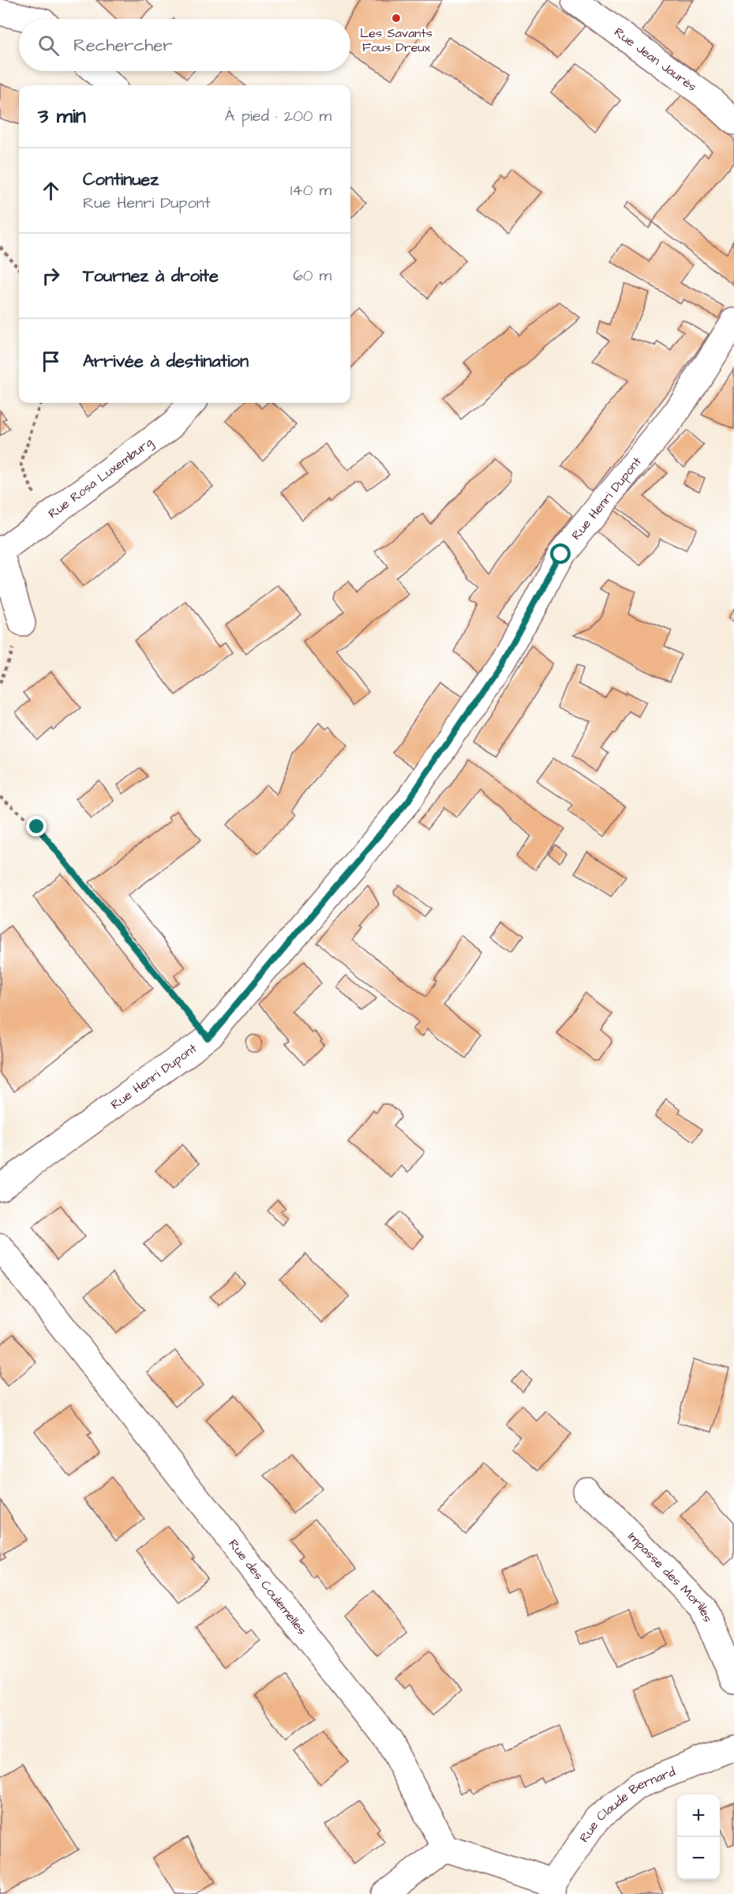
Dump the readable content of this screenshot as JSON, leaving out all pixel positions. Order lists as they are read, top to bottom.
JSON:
{
  "streets": {
    "street": [
      "Rue Jean Jaurès",
      "Rue Rosa Luxemburg",
      "Rue Henri Dupont",
      "Impasse des Morilles",
      "Rue des Coulemelles",
      "Rue Claude Bernard"
    ]
  },
  "places": ["Les Savants Fous Dreux"],
  "page": {
    "search": "Rechercher",
    "heading": ["3 min", "À pied · 200 m"],
    "list": [
      ["Continuez", "Rue Henri Dupont", "140 m"],
      ["Tournez à droite", "60 m"],
      "Arrivée à destination"
    ],
    "map_buttons": ["+", "−"]
  }
}
